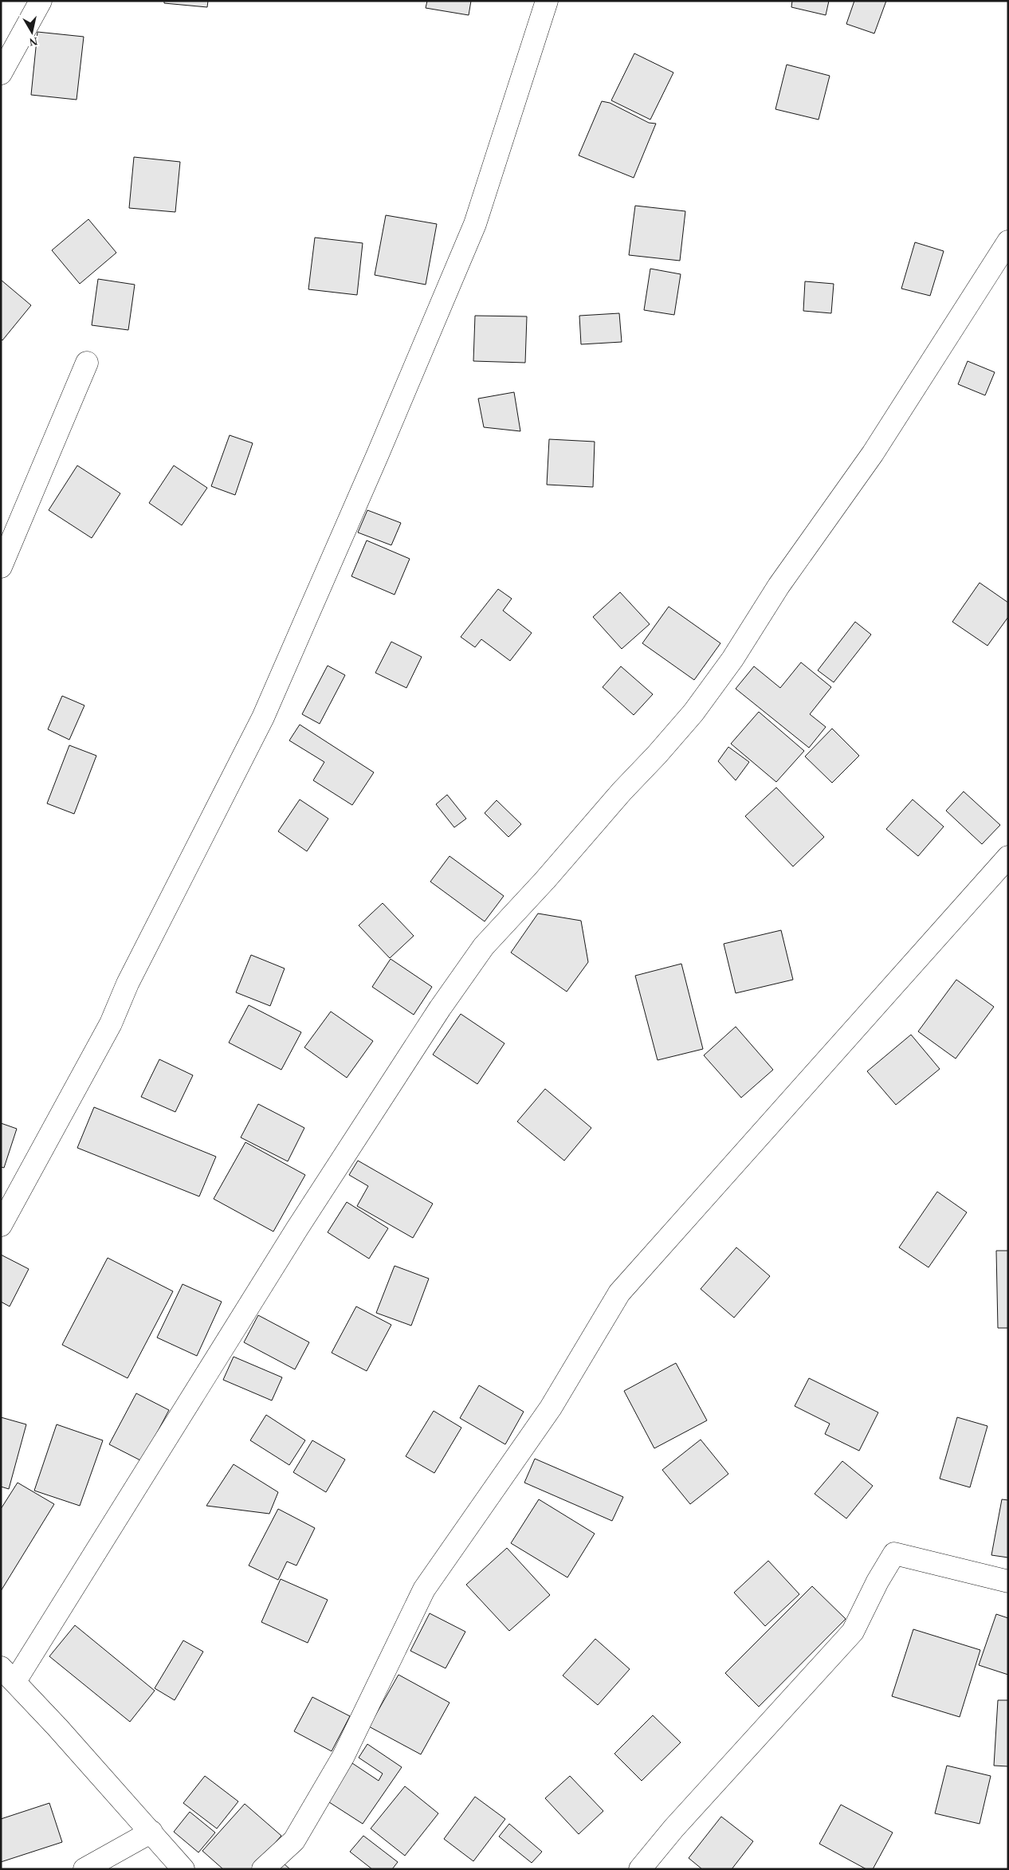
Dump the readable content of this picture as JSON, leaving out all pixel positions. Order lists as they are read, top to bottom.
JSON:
{
  "north": "bottom"
}
